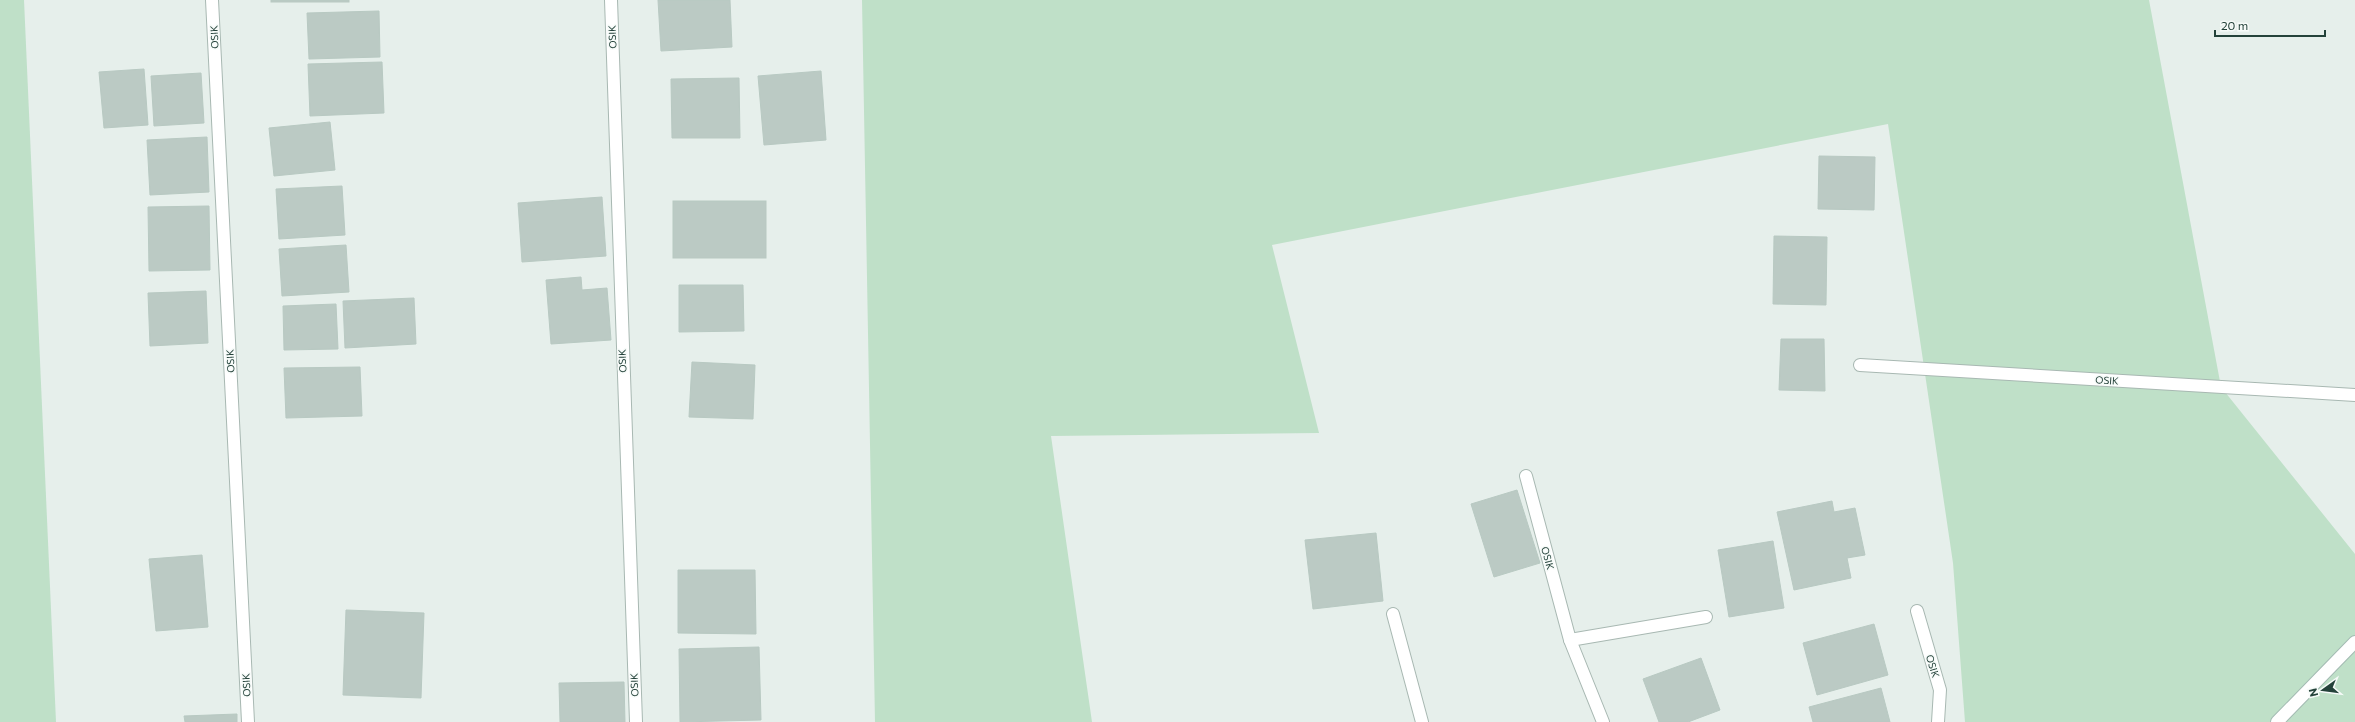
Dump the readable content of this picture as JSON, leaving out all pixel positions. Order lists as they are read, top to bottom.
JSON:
{
  "streets": {
    "street": ["OSIK"]
  },
  "scale_bar": "20 m",
  "north": "left"
}
